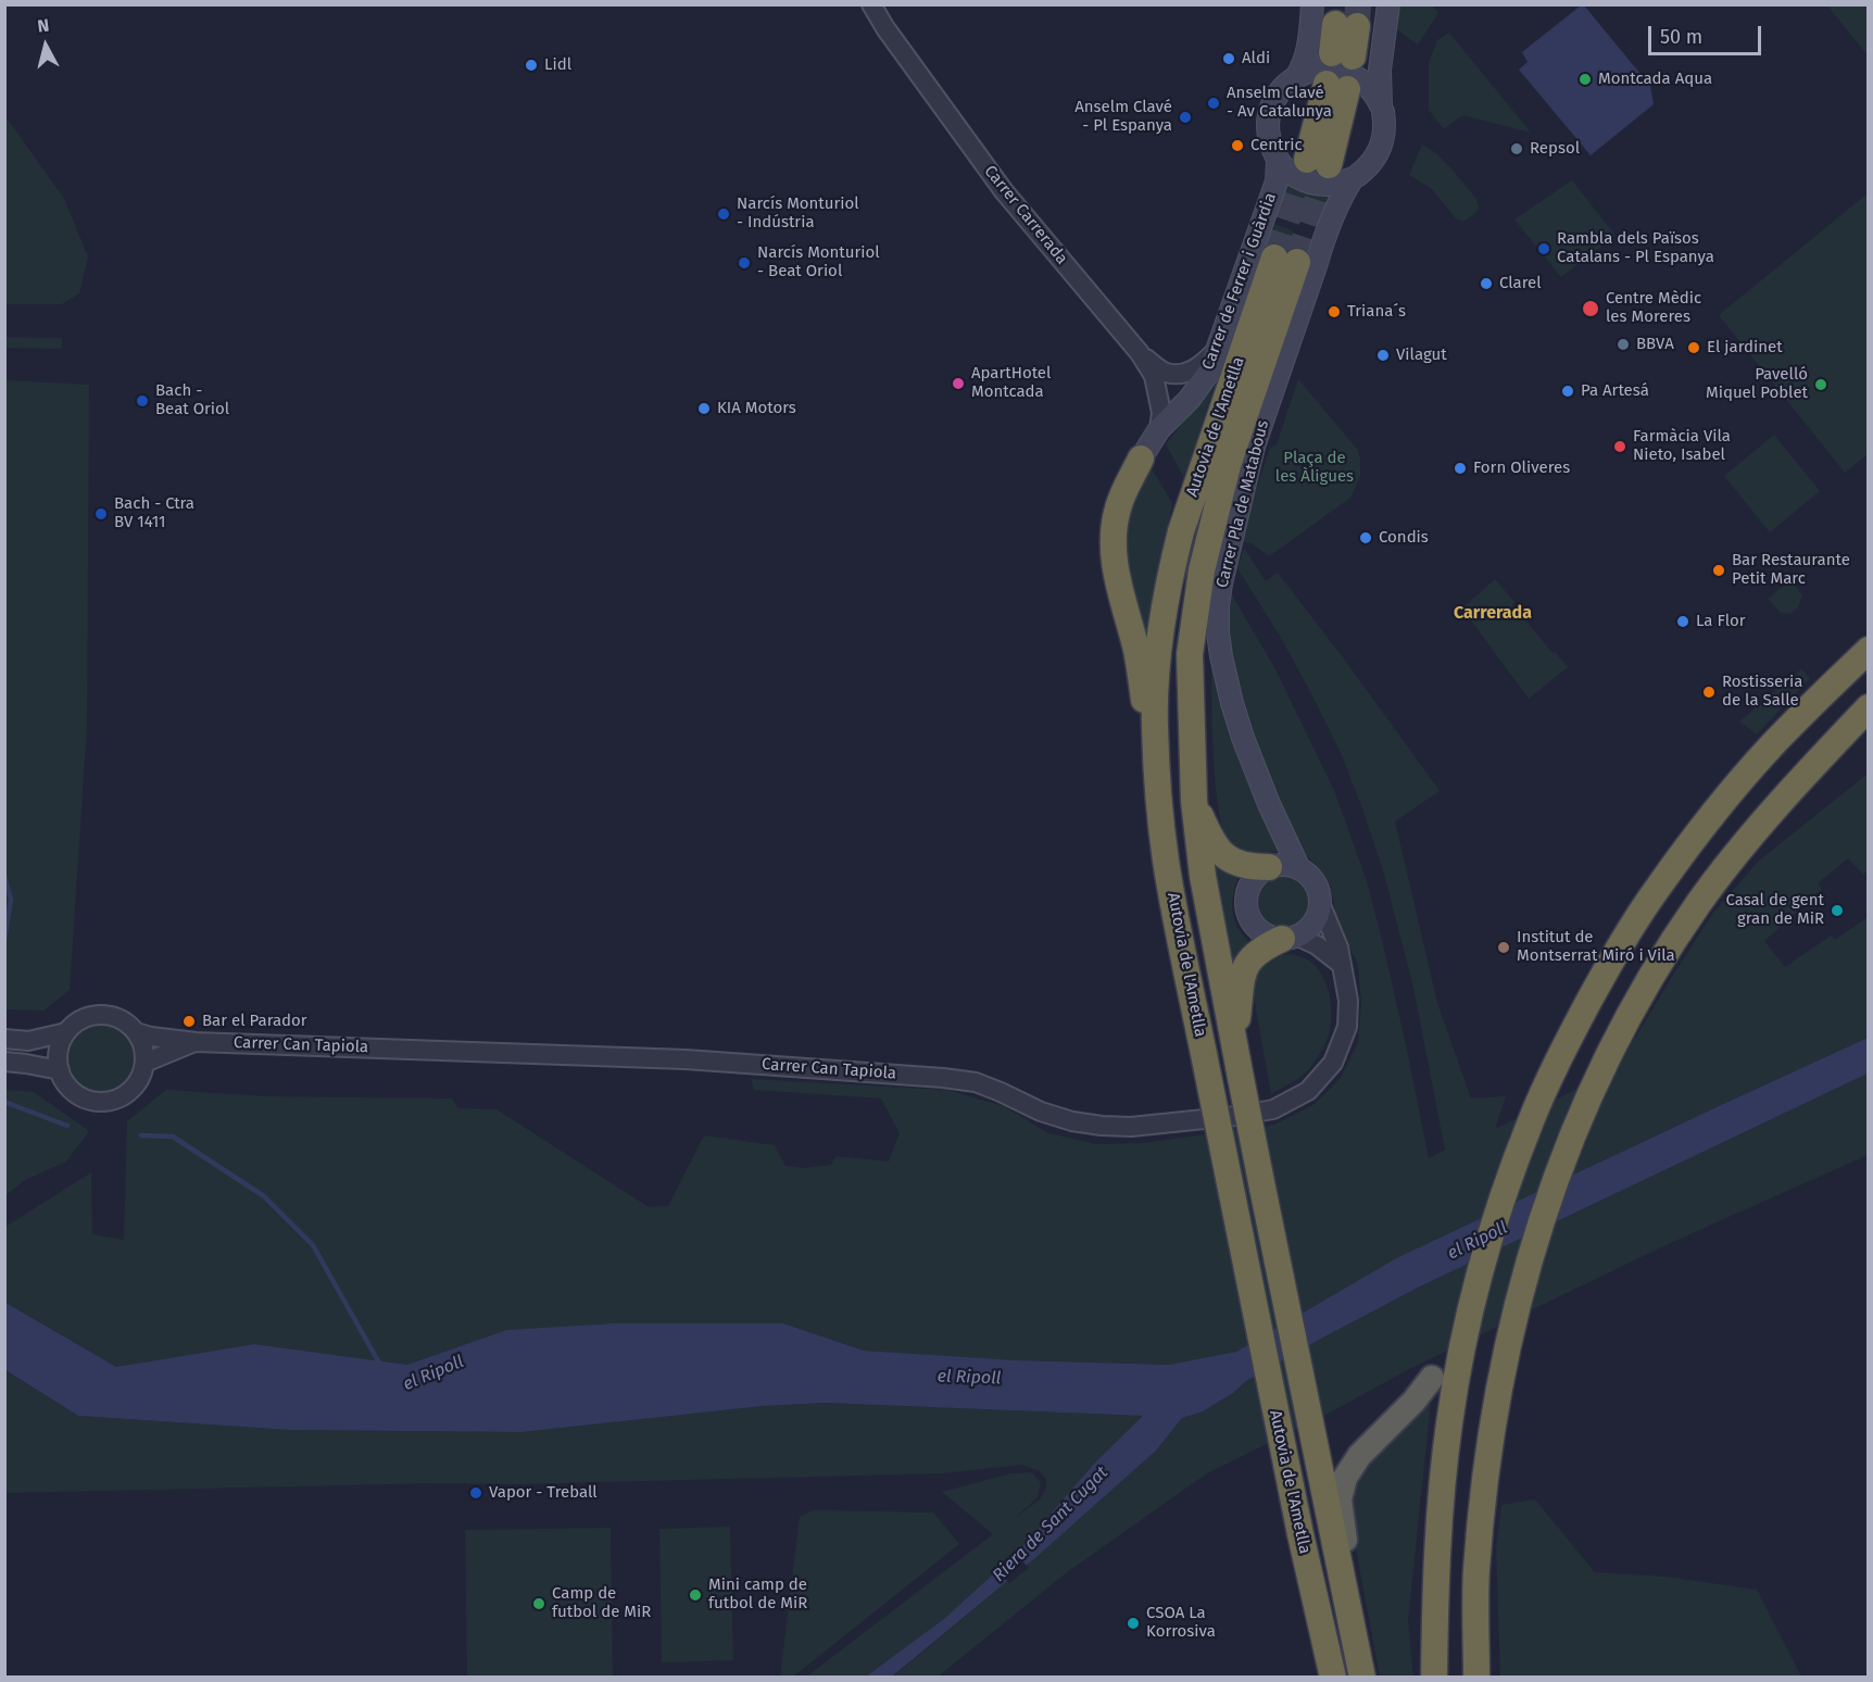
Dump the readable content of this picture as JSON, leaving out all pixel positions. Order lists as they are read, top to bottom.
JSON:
{
  "streets": {
    "highway": ["Autovia de l'Ametlla"],
    "main road": ["Carrer de Ferrer i Guàrdia", "Carrer Pla de Matabous"],
    "street": ["Carrer Carrerada", "Carrer Can Tapiola"]
  },
  "crossings": [
    ["Carrer Carrerada", "Carrer de Ferrer i Guàrdia"],
    ["Carrer de Ferrer i Guàrdia", "Carrer Pla de Matabous"],
    ["Carrer Pla de Matabous", "Carrer Can Tapiola"]
  ],
  "districts": ["Carrerada"],
  "water": ["el Ripoll", "Riera de Sant Cugat"],
  "parks": ["Plaça de les Àligues"],
  "places": [
    "Aldi",
    "Lidl",
    "Montcada Aqua",
    "Anselm Clavé - Av Catalunya",
    "Anselm Clavé - Pl Espanya",
    "Centric",
    "Repsol",
    "Narcís Monturiol - Indústria",
    "Rambla dels Països Catalans - Pl Espanya",
    "Narcís Monturiol - Beat Oriol",
    "Clarel",
    "Centre Mèdic les Moreres",
    "Triana´s",
    "BBVA",
    "El jardinet",
    "Vilagut",
    "ApartHotel Montcada",
    "Pavelló Miquel Poblet",
    "Pa Artesá",
    "Bach - Beat Oriol",
    "KIA Motors",
    "Farmàcia Vila Nieto, Isabel",
    "Forn Oliveres",
    "Bach - Ctra BV 1411",
    "Condis",
    "Bar Restaurante Petit Marc",
    "La Flor",
    "Rostisseria de la Salle",
    "Casal de gent gran de MiR",
    "Institut de Montserrat Miró i Vila",
    "Bar el Parador",
    "Vapor - Treball",
    "Mini camp de futbol de MiR",
    "Camp de futbol de MiR",
    "CSOA La Korrosiva"
  ],
  "scale_bar": "50 m",
  "north": "top"
}
